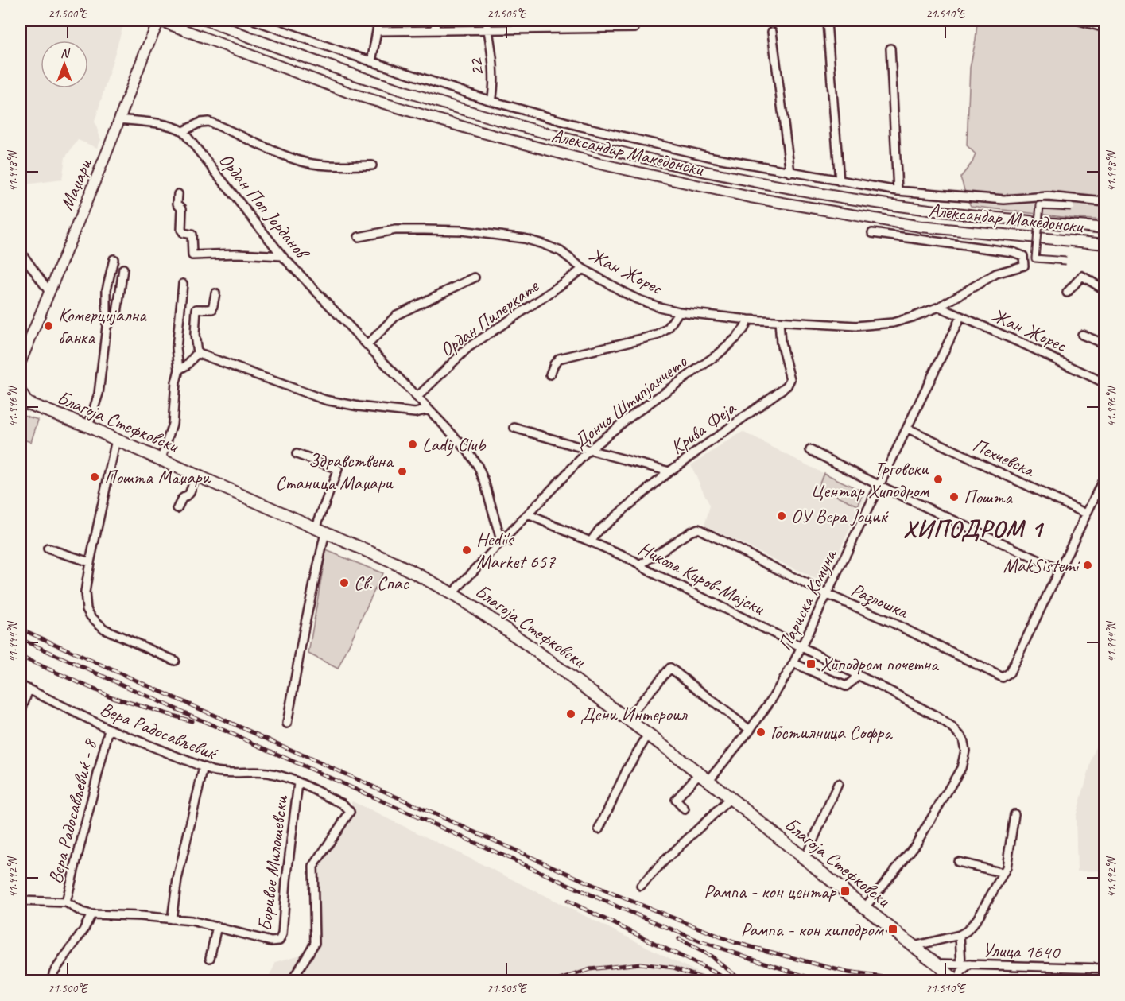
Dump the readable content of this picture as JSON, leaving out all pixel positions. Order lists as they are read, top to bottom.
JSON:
{
  "streets": {
    "main road": ["Благоја Стефковски"],
    "street": [
      "22",
      "Александар Македонски",
      "Маџари",
      "Ордан Поп Јорданов",
      "Жан Жорес",
      "Ордан Пиперкате",
      "Дончо Штипјанчето",
      "Крива Феја",
      "Пехчевска",
      "Никола Киров-Мајски",
      "Париска Комуна",
      "Разлошка",
      "Вера Радосављевиќ",
      "Вера Радосављевиќ - 8",
      "Боривое Милошевски",
      "Улица 1640"
    ]
  },
  "crossings": [
    ["Александар Македонски", "Маџари"],
    ["Ордан Поп Јорданов", "Ордан Пиперкате"],
    ["Ордан Поп Јорданов", "Дончо Штипјанчето"],
    ["Жан Жорес", "Ордан Пиперкате"],
    ["Жан Жорес", "Дончо Штипјанчето"],
    ["Жан Жорес", "Крива Феја"],
    ["Жан Жорес", "Париска Комуна"],
    ["Дончо Штипјанчето", "Благоја Стефковски"],
    ["Дончо Штипјанчето", "Никола Киров-Мајски"],
    ["Благоја Стефковски", "Никола Киров-Мајски"],
    ["Благоја Стефковски", "Париска Комуна"],
    ["Благоја Стефковски", "Улица 1640"],
    ["Крива Феја", "Никола Киров-Мајски"],
    ["Пехчевска", "Париска Комуна"],
    ["Никола Киров-Мајски", "Париска Комуна"],
    ["Никола Киров-Мајски", "Разлошка"],
    ["Париска Комуна", "Разлошка"],
    ["Вера Радосављевиќ", "Вера Радосављевиќ - 8"],
    ["Вера Радосављевиќ", "Боривое Милошевски"],
    ["Вера Радосављевиќ - 8", "Боривое Милошевски"]
  ],
  "districts": ["ХИПОДРОМ 1"],
  "places": {
    "other": [
      "Комерцијална банка",
      "Lady Club",
      "Здравствена Станица Маџари",
      "Пошта Маџари",
      "Трговски Центар Хиподром",
      "Пошта",
      "ОУ Вера Јоциќ",
      "Hedi's Market 657",
      "MakSistemi",
      "Св. Спас",
      "Дени Интероил",
      "Гостилница Софра"
    ],
    "transit": ["Хиподром почетна", "Рампа - кон центар", "Рампа - кон хиподром"]
  },
  "north": "top",
  "coordinates": [
    "21.500°E",
    "21.505°E",
    "21.510°E",
    "41.998°N",
    "41.996°N",
    "41.994°N",
    "41.992°N"
  ]
}
